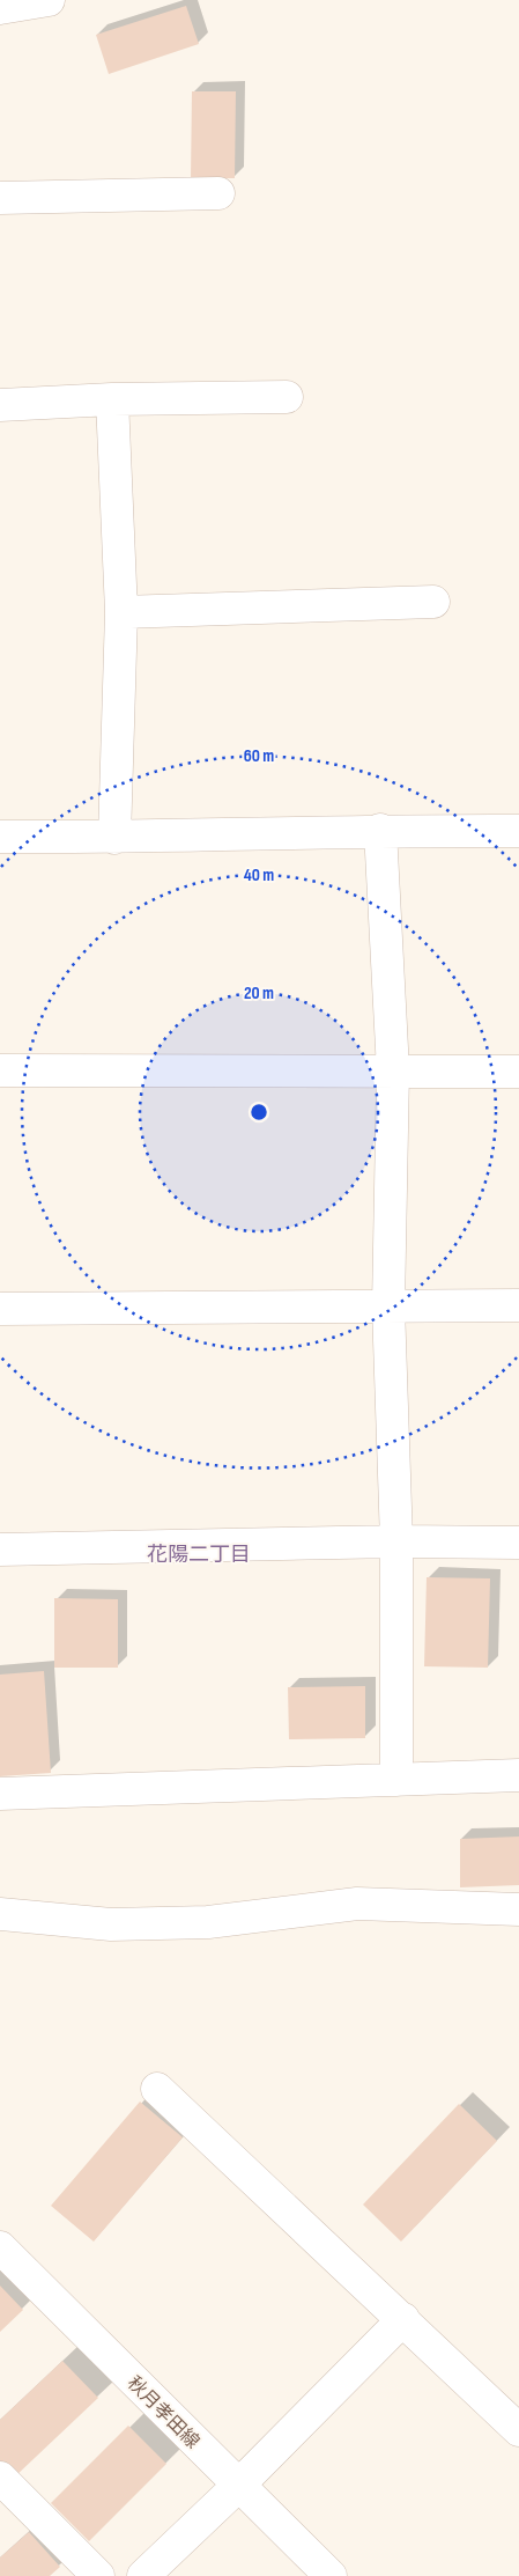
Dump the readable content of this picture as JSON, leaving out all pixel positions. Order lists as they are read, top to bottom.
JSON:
{
  "streets": {
    "street": ["秋月孝田線"]
  },
  "districts": ["花陽二丁目"],
  "rings": ["60 m", "40 m", "20 m"]
}
